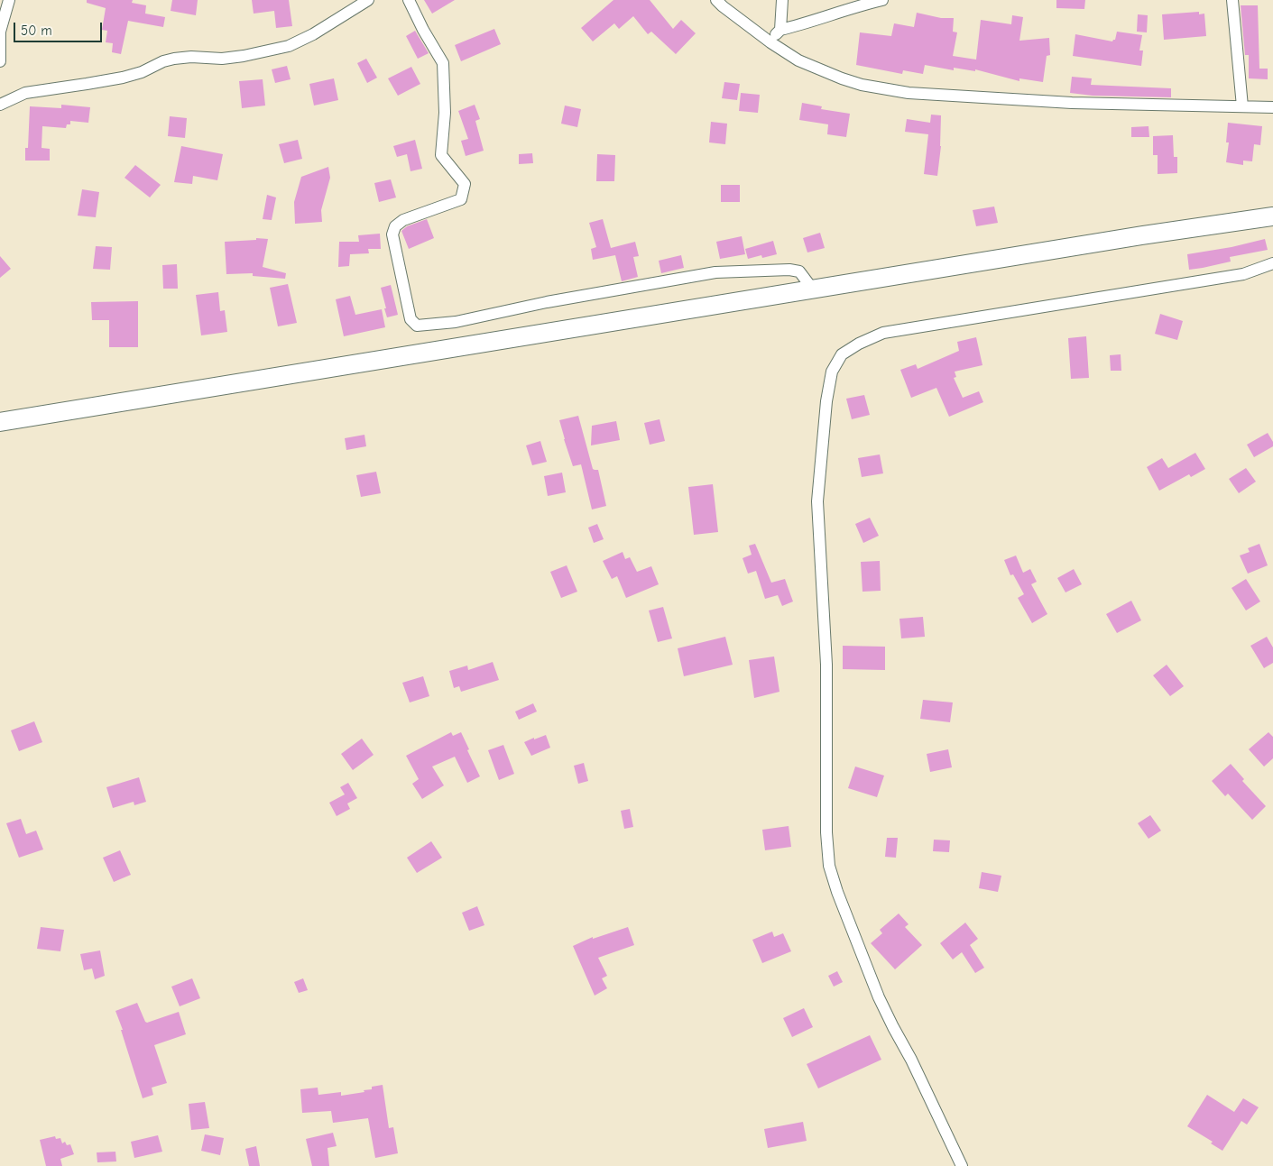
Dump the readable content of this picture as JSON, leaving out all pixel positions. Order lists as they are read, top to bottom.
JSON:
{
  "scale_bar": "50 m"
}
